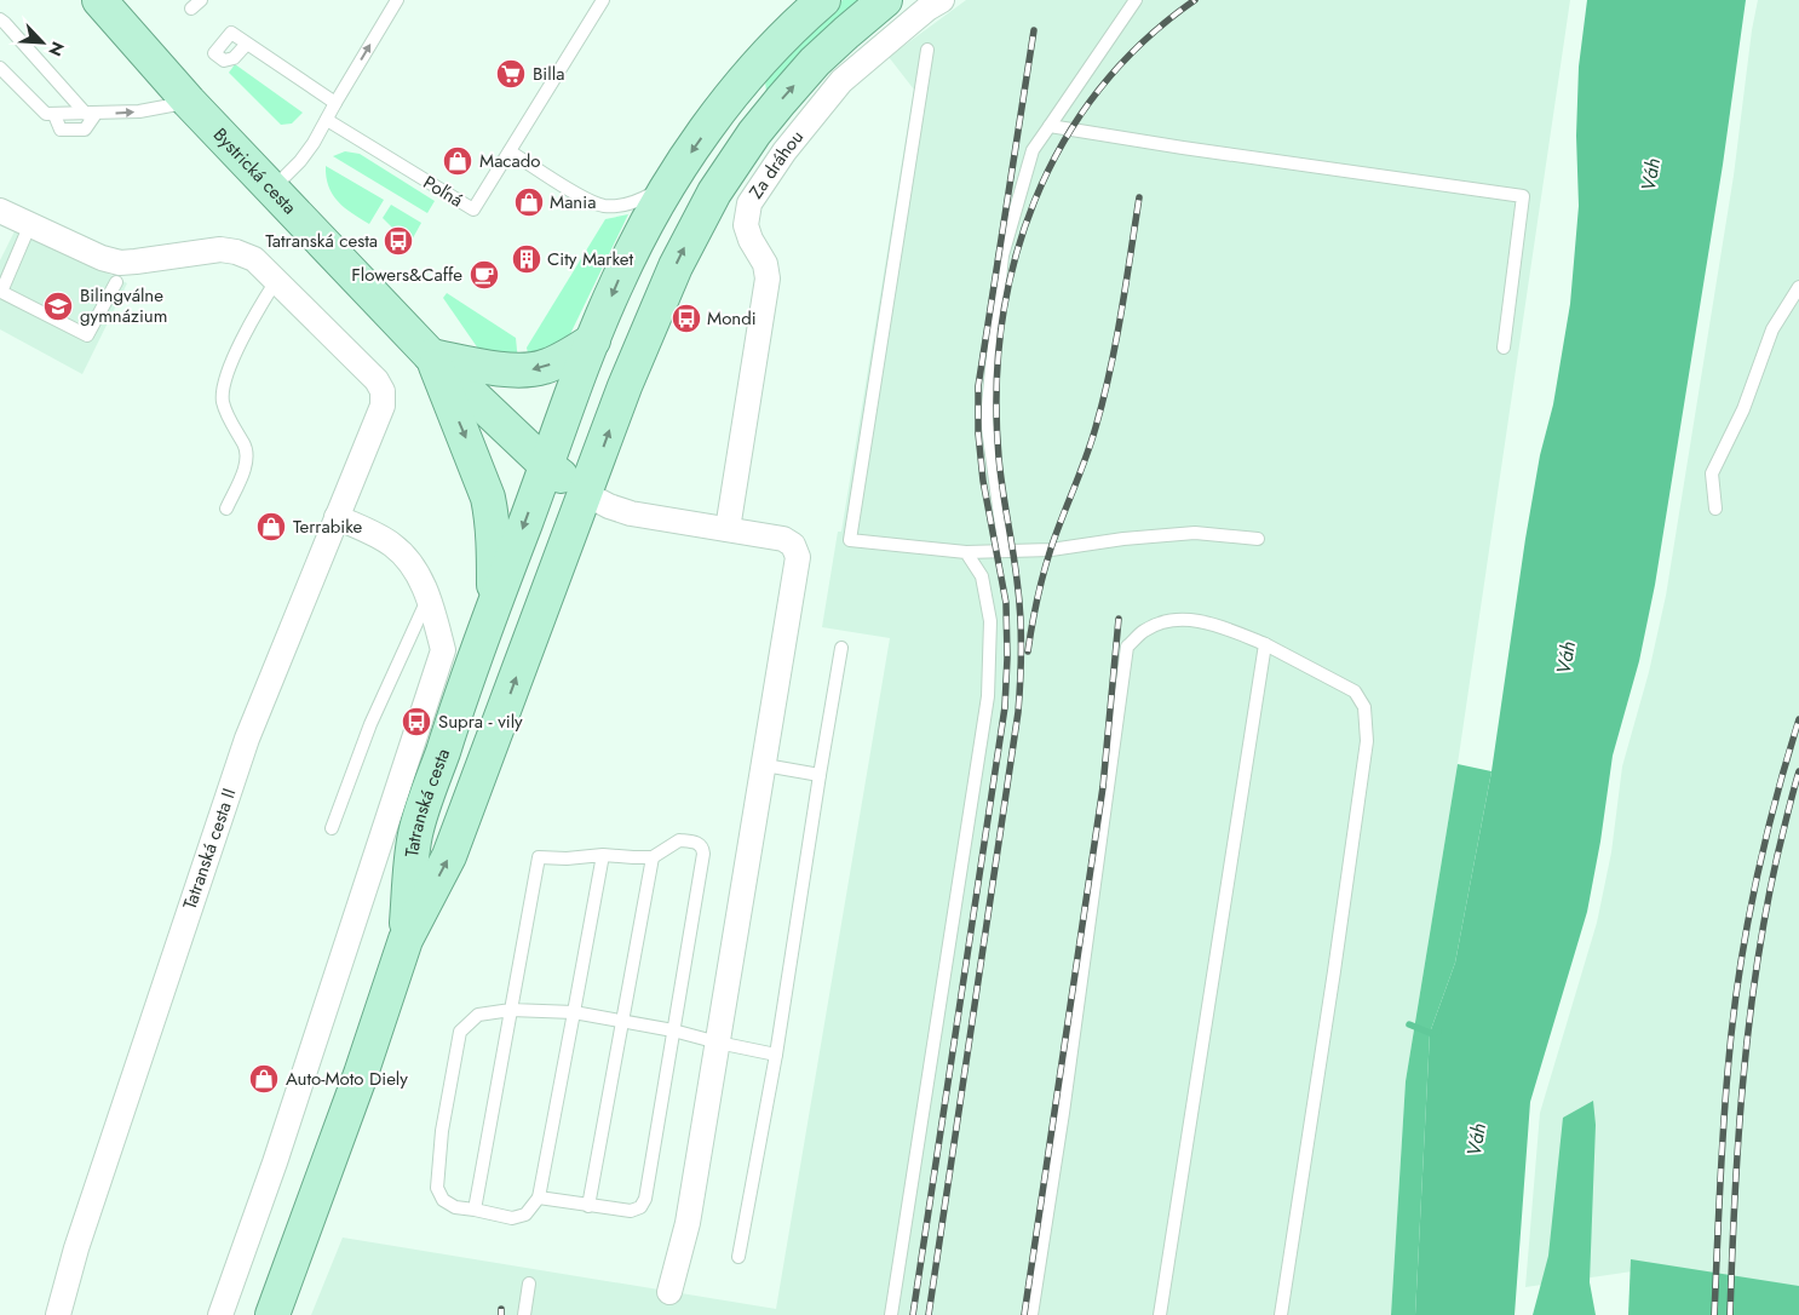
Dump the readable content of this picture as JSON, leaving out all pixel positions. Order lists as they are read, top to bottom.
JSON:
{
  "streets": {
    "main road": ["Bystrická cesta", "Tatranská cesta"],
    "street": ["Za dráhou", "Tatranská cesta II"],
    "lane": ["Poľná"]
  },
  "crossings": [
    ["Bystrická cesta", "Tatranská cesta"]
  ],
  "water": ["Váh"],
  "places": {
    "supermarket": ["Billa"],
    "shop": [
      "Macado",
      "Mania",
      "Terrabike",
      "Auto-Moto Diely"
    ],
    "bus stop": ["Tatranská cesta", "Mondi", "Supra - vily"],
    "building": ["City Market"],
    "cafe": ["Flowers&Caffe"],
    "school or university": ["Bilingválne gymnázium"]
  },
  "north": "bottom right"
}
